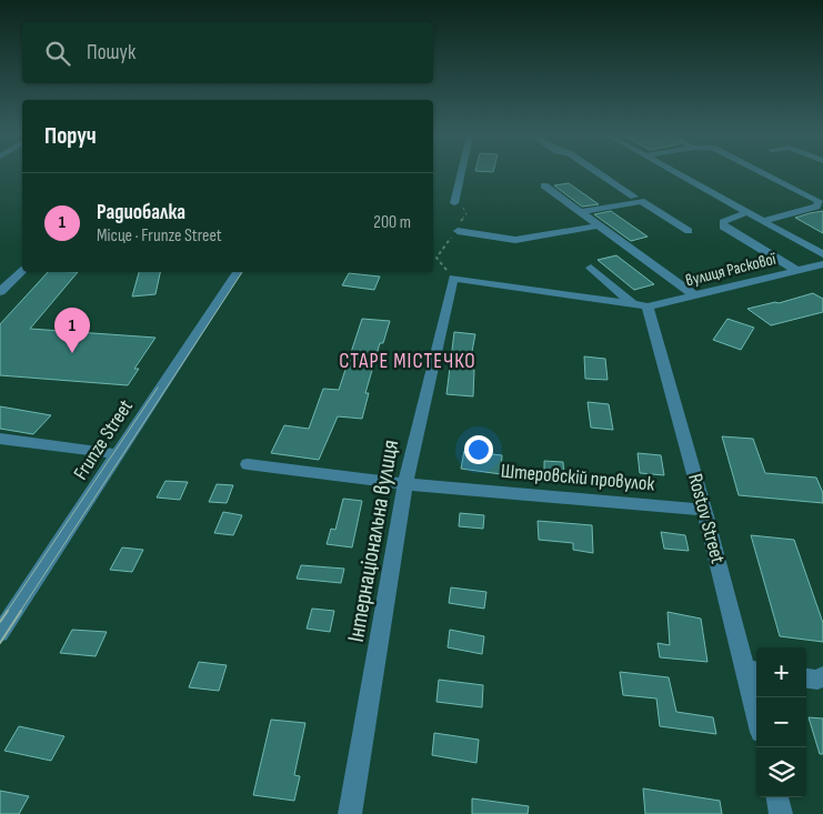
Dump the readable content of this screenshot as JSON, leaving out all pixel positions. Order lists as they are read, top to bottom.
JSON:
{
  "streets": {
    "street": [
      "вулиця Раскової",
      "Frunze Street",
      "Штеровскій провулок",
      "Rostov Street",
      "Інтернаціональна вулиця"
    ]
  },
  "crossings": [
    ["вулиця Раскової", "Rostov Street"],
    ["вулиця Раскової", "Інтернаціональна вулиця"],
    ["Штеровскій провулок", "Rostov Street"],
    ["Штеровскій провулок", "Інтернаціональна вулиця"],
    ["Rostov Street", "Інтернаціональна вулиця"]
  ],
  "districts": ["СТАРЕ МІСТЕЧКО"],
  "page": {
    "search": "Пошук",
    "heading": "Поруч",
    "list": [
      {
        "mark": "1",
        "name": "Радиобалка",
        "note": "Місце · Frunze Street",
        "value": "200 m"
      }
    ],
    "pins": "1",
    "map_buttons": ["+", "−"]
  }
}
